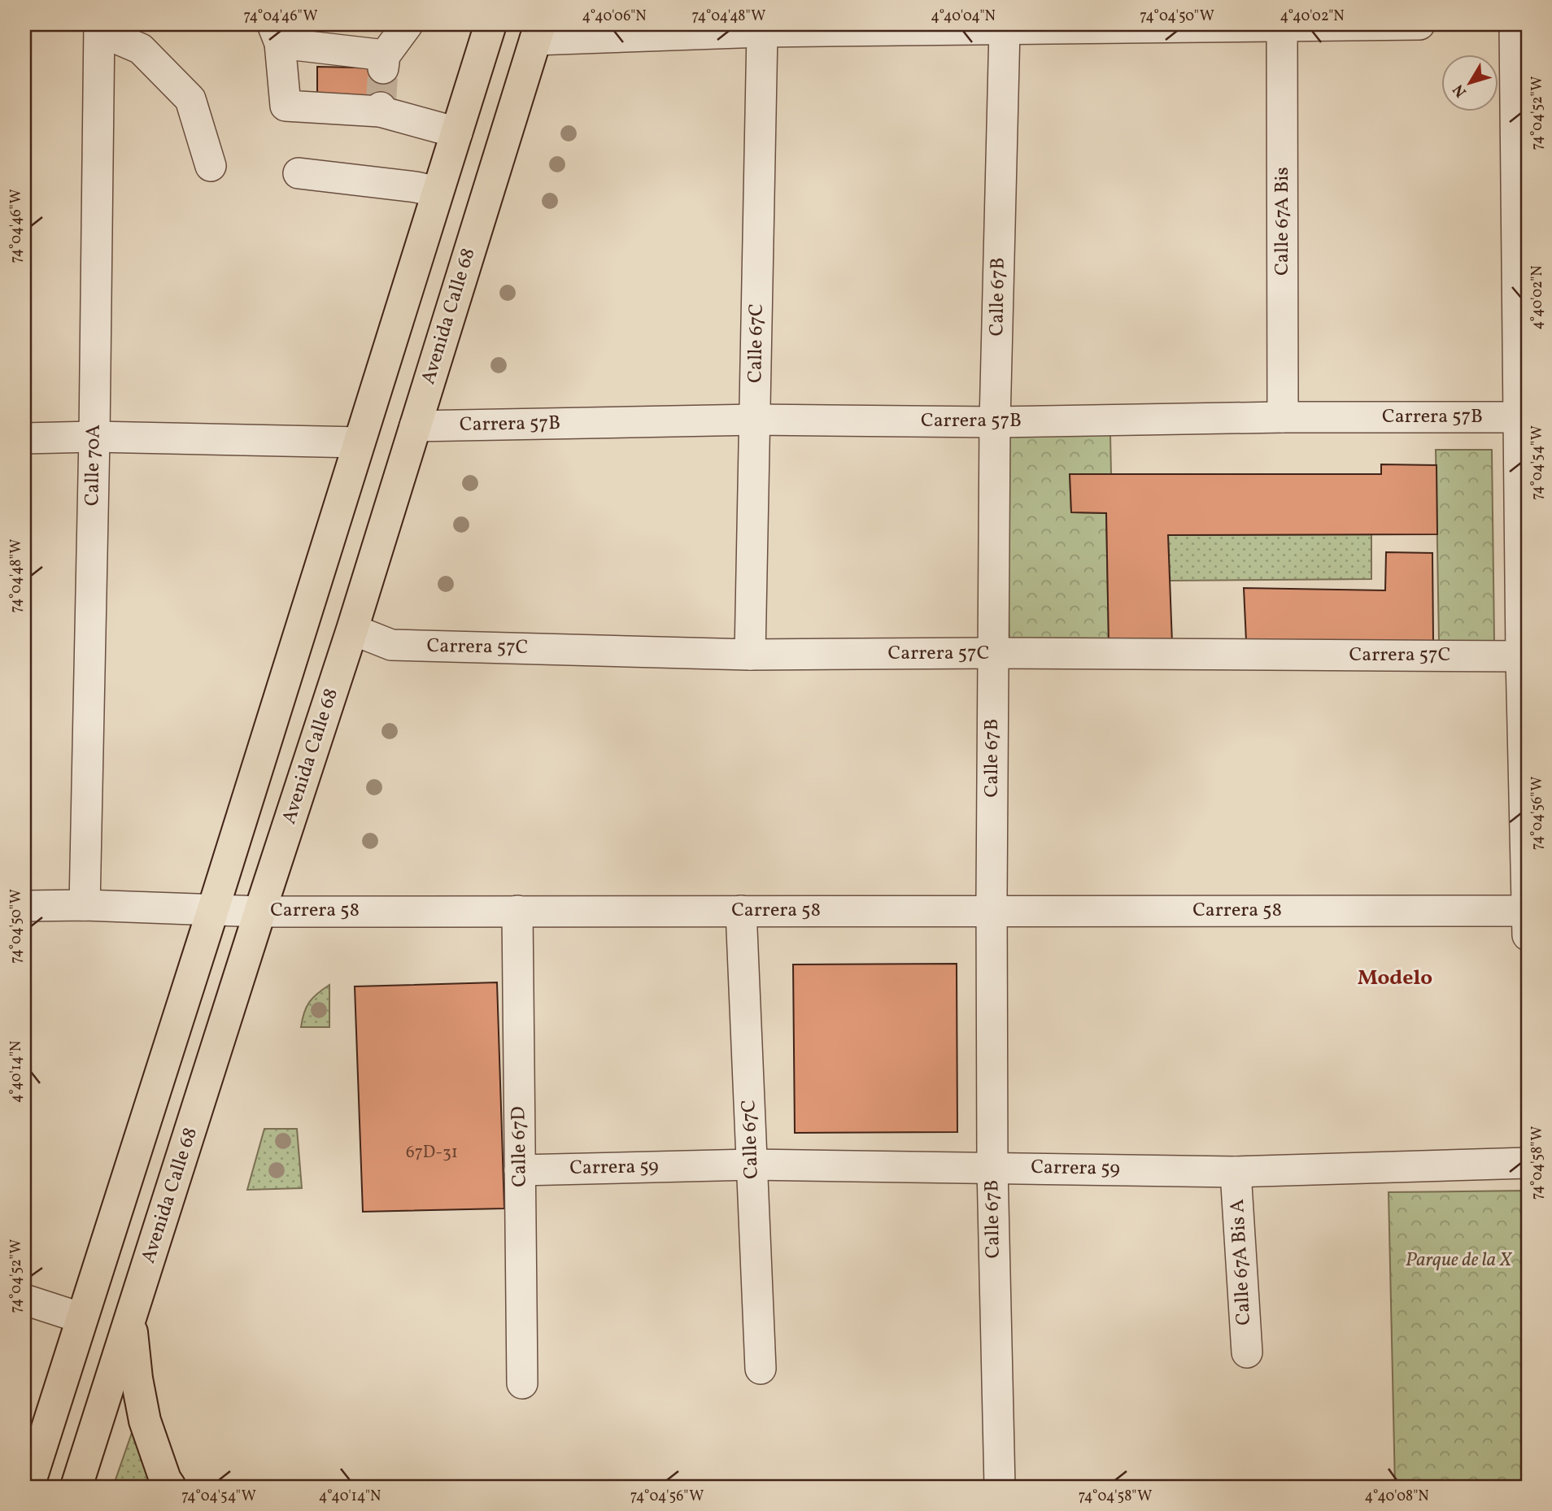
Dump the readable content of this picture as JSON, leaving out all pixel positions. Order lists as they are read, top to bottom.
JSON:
{
  "streets": {
    "main road": ["Avenida Calle 68"],
    "street": [
      "Calle 67A Bis",
      "Calle 67B",
      "Calle 67C",
      "Carrera 57B",
      "Calle 70A",
      "Carrera 57C",
      "Carrera 58",
      "Calle 67D",
      "Carrera 59",
      "Calle 67A Bis A"
    ]
  },
  "crossings": [
    ["Calle 67A Bis", "Carrera 57B"],
    ["Calle 67B", "Carrera 57B"],
    ["Calle 67B", "Carrera 57C"],
    ["Calle 67B", "Carrera 58"],
    ["Calle 67B", "Carrera 59"],
    ["Avenida Calle 68", "Carrera 57B"],
    ["Avenida Calle 68", "Carrera 57C"],
    ["Avenida Calle 68", "Carrera 58"],
    ["Calle 67C", "Carrera 57B"],
    ["Calle 67C", "Carrera 57C"],
    ["Calle 67C", "Carrera 58"],
    ["Calle 67C", "Carrera 59"],
    ["Calle 70A", "Carrera 58"],
    ["Carrera 58", "Calle 67D"],
    ["Calle 67D", "Carrera 59"],
    ["Carrera 59", "Calle 67A Bis A"]
  ],
  "districts": ["Modelo"],
  "parks": ["Parque de la X"],
  "house_numbers": ["67D-31"],
  "north": "bottom left",
  "coordinates": [
    "74°04'46\"W",
    "4°40'06\"N",
    "74°04'48\"W",
    "4°40'04\"N",
    "74°04'50\"W",
    "4°40'02\"N",
    "74°04'52\"W",
    "74°04'54\"W",
    "74°04'56\"W",
    "4°40'14\"N",
    "74°04'58\"W",
    "4°40'08\"N"
  ]
}
